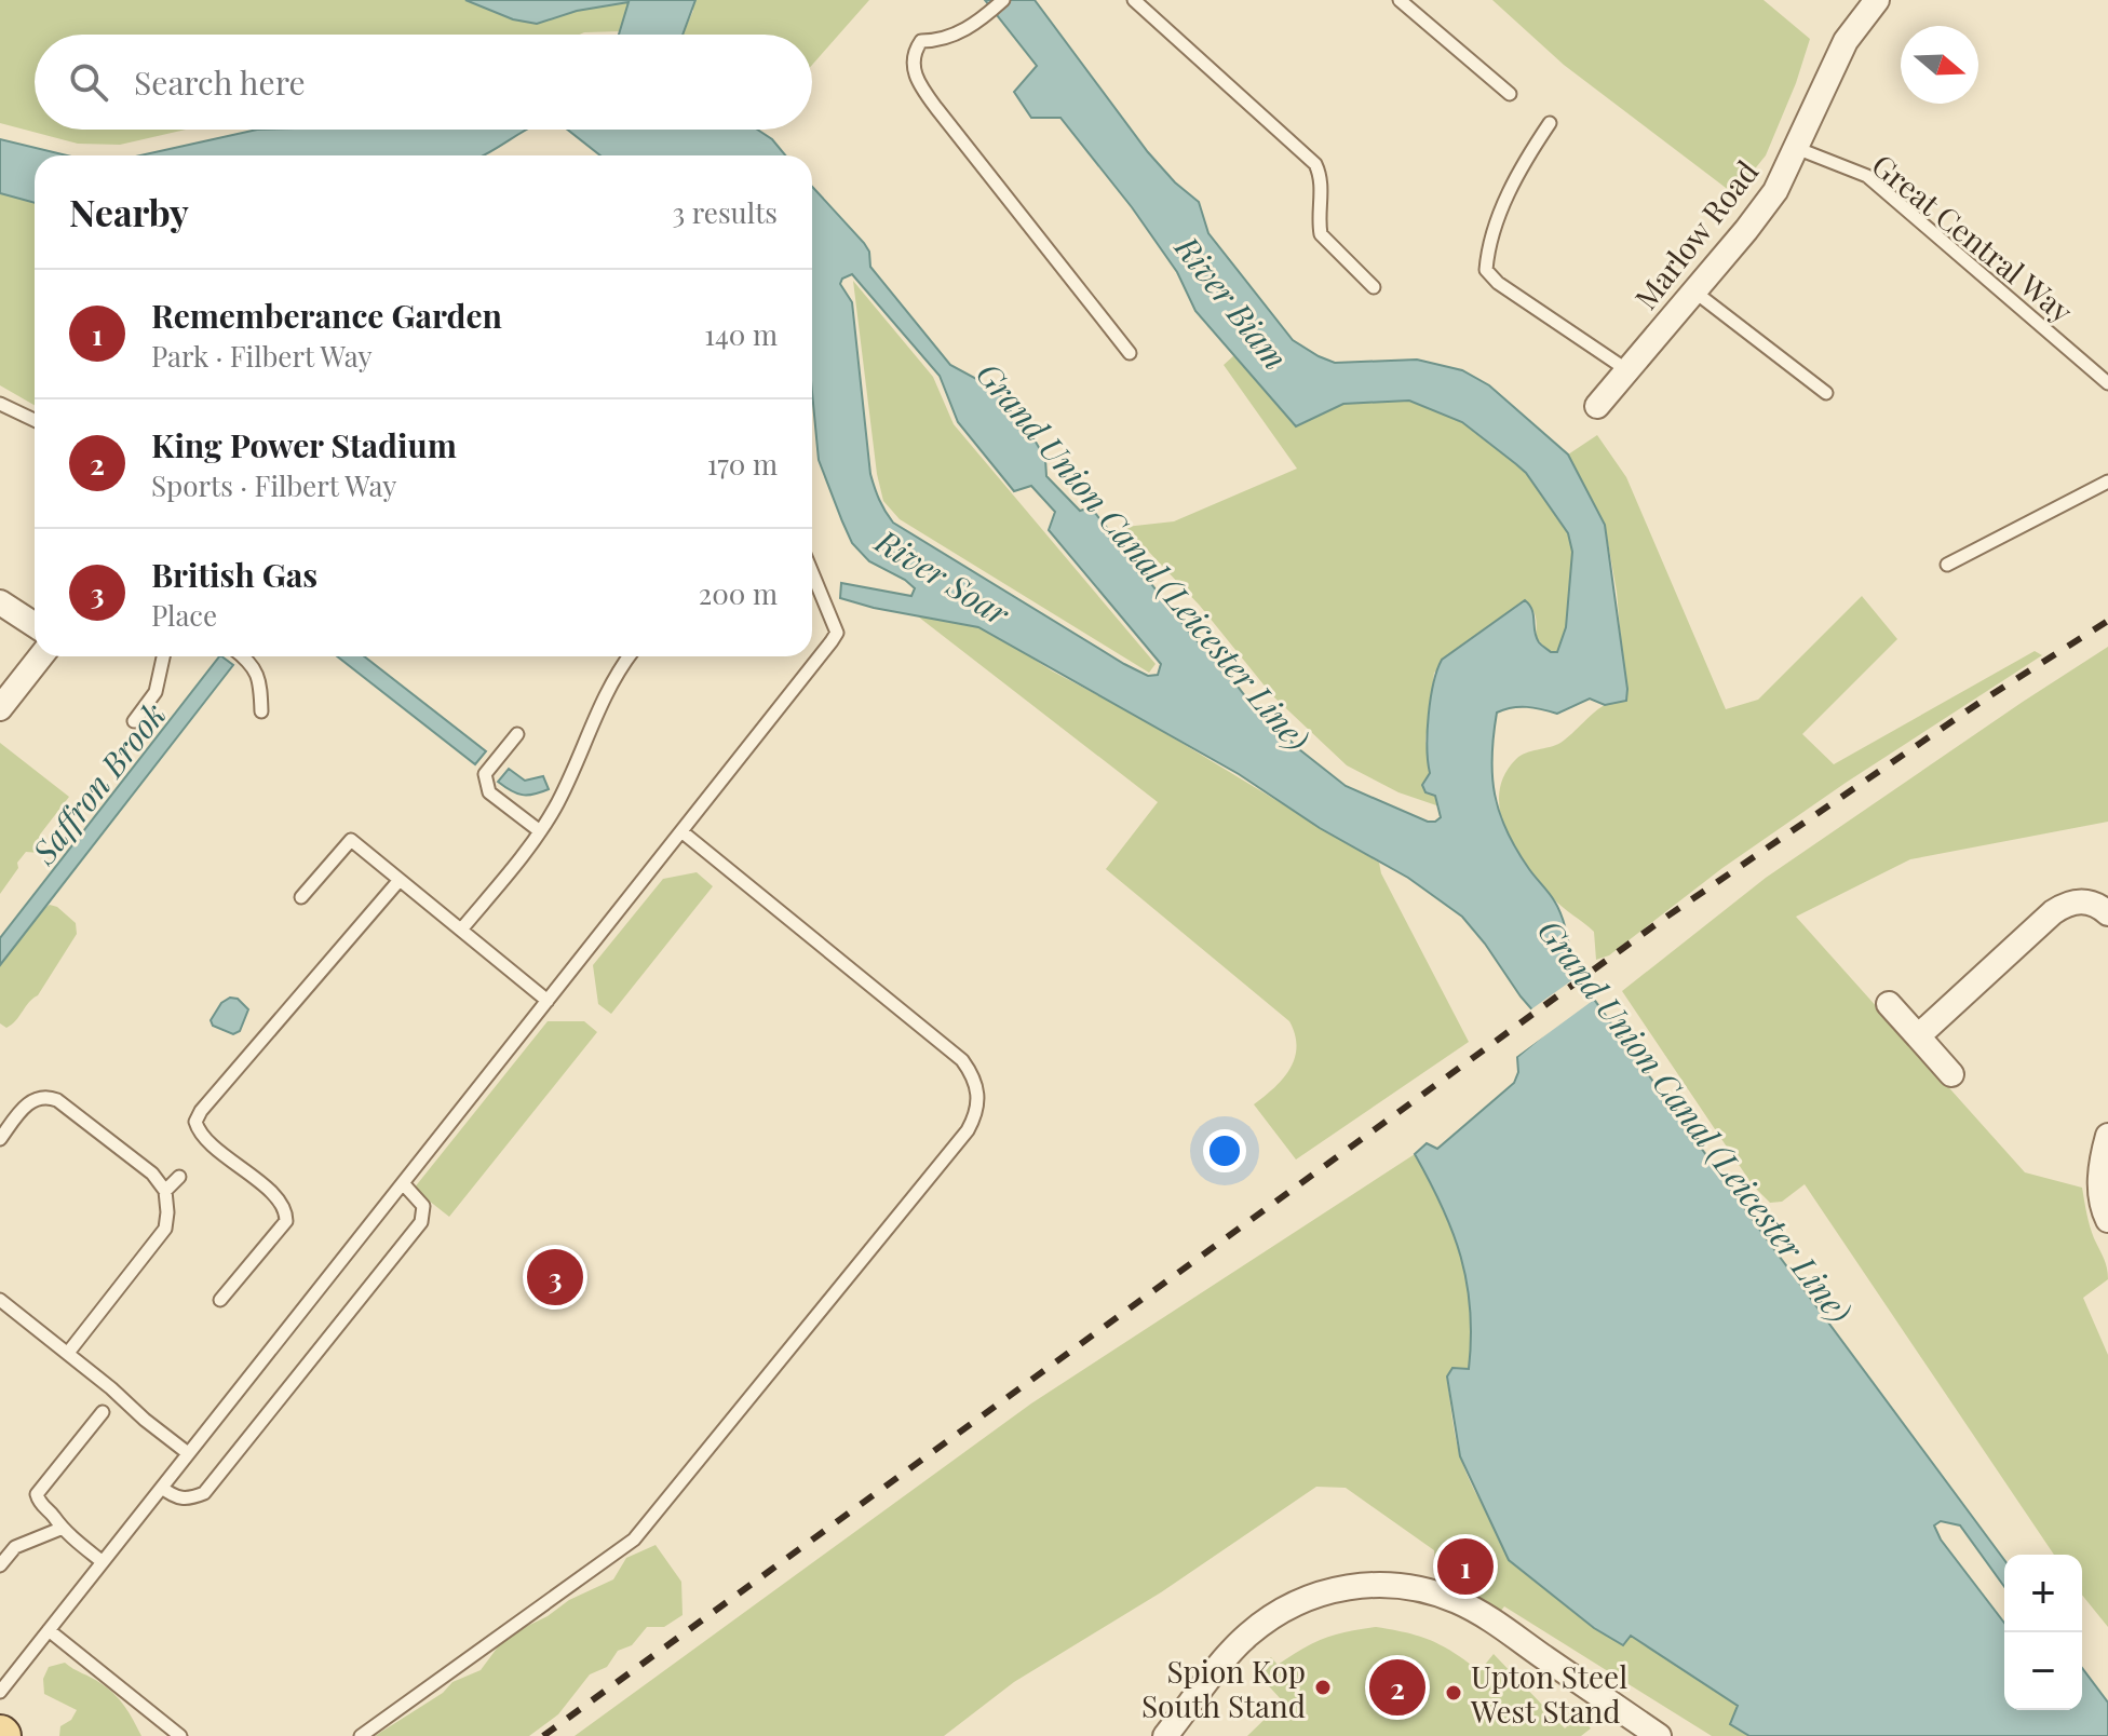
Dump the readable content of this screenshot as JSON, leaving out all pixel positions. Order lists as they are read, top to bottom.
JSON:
{
  "streets": {
    "street": ["Marlow Road"],
    "lane": ["Great Central Way"]
  },
  "crossings": [
    ["Marlow Road", "Great Central Way"]
  ],
  "water": [
    "River Biam",
    "Grand Union Canal (Leicester Line)",
    "River Soar",
    "Saffron Brook"
  ],
  "places": ["Spion Kop South Stand", "Upton Steel West Stand"],
  "north": "right",
  "page": {
    "search": "Search here",
    "heading": ["Nearby", "3 results"],
    "list": [
      {
        "mark": "1",
        "name": "Rememberance Garden",
        "note": "Park · Filbert Way",
        "value": "140 m"
      },
      {
        "mark": "2",
        "name": "King Power Stadium",
        "note": "Sports · Filbert Way",
        "value": "170 m"
      },
      {
        "mark": "3",
        "name": "British Gas",
        "note": "Place",
        "value": "200 m"
      }
    ],
    "pins": ["3", "1", "2"],
    "map_buttons": ["+", "−"]
  }
}
